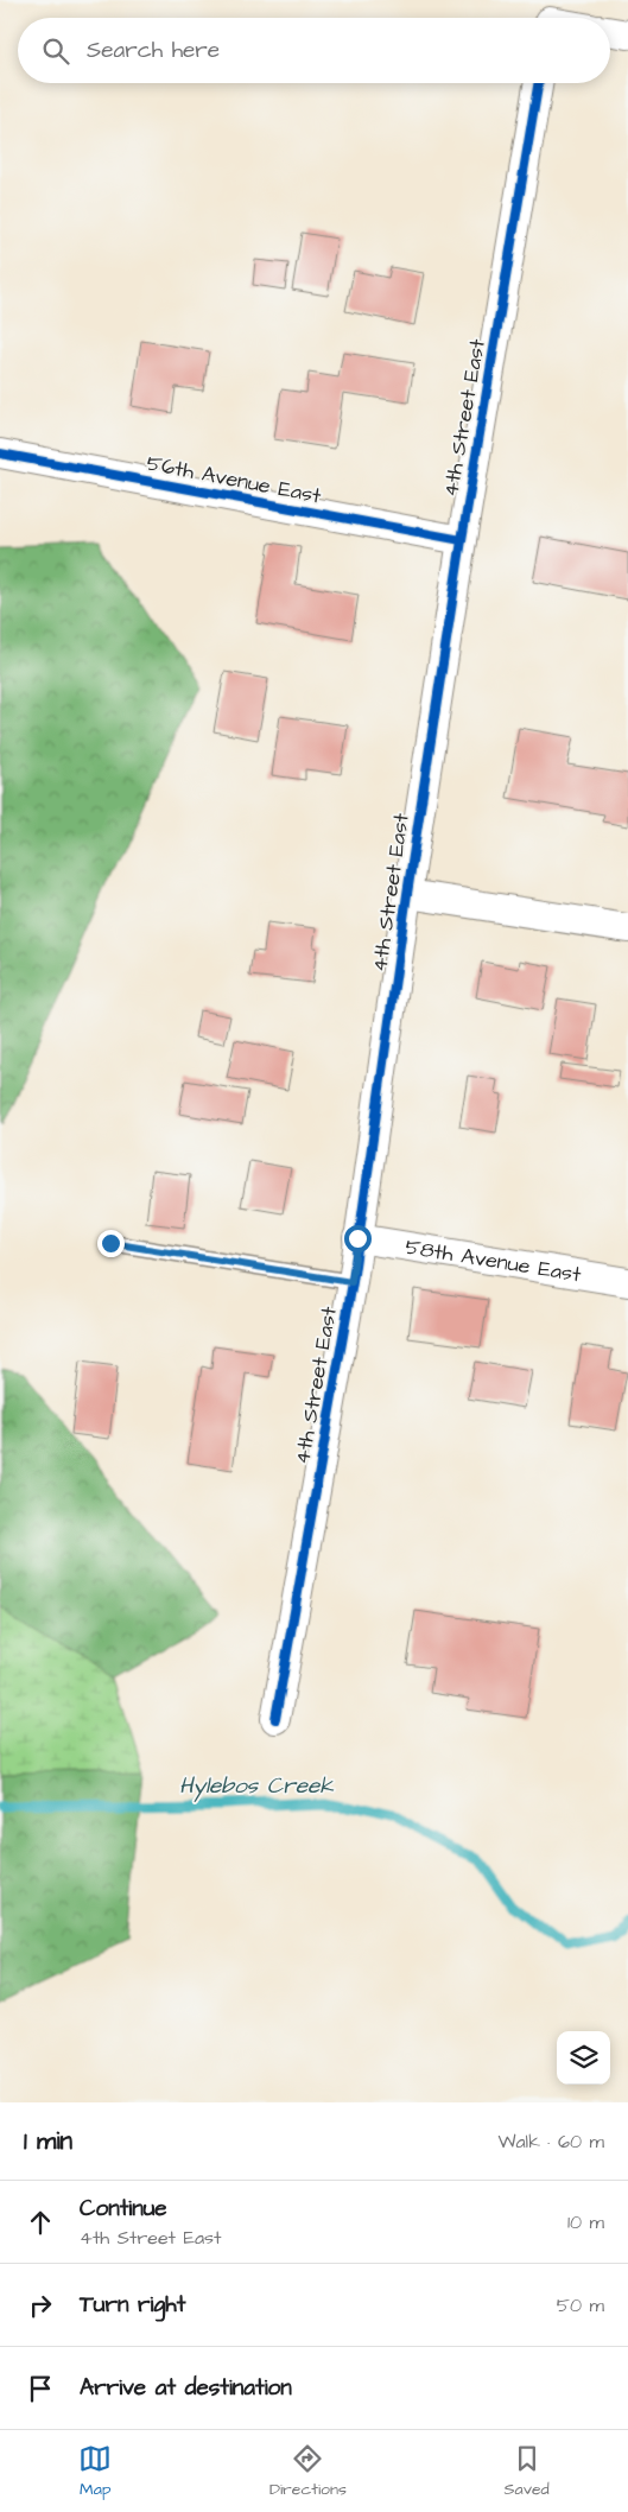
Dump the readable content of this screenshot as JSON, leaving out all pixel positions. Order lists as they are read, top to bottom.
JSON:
{
  "streets": {
    "street": ["4th Street East", "56th Avenue East", "58th Avenue East"]
  },
  "crossings": [
    ["4th Street East", "56th Avenue East"],
    ["4th Street East", "58th Avenue East"]
  ],
  "water": ["Hylebos Creek"],
  "page": {
    "search": "Search here",
    "heading": ["1 min", "Walk · 60 m"],
    "list": [
      ["Continue", "4th Street East", "10 m"],
      ["Turn right", "50 m"],
      "Arrive at destination"
    ],
    "nav": ["Map", "Directions", "Saved"]
  }
}
